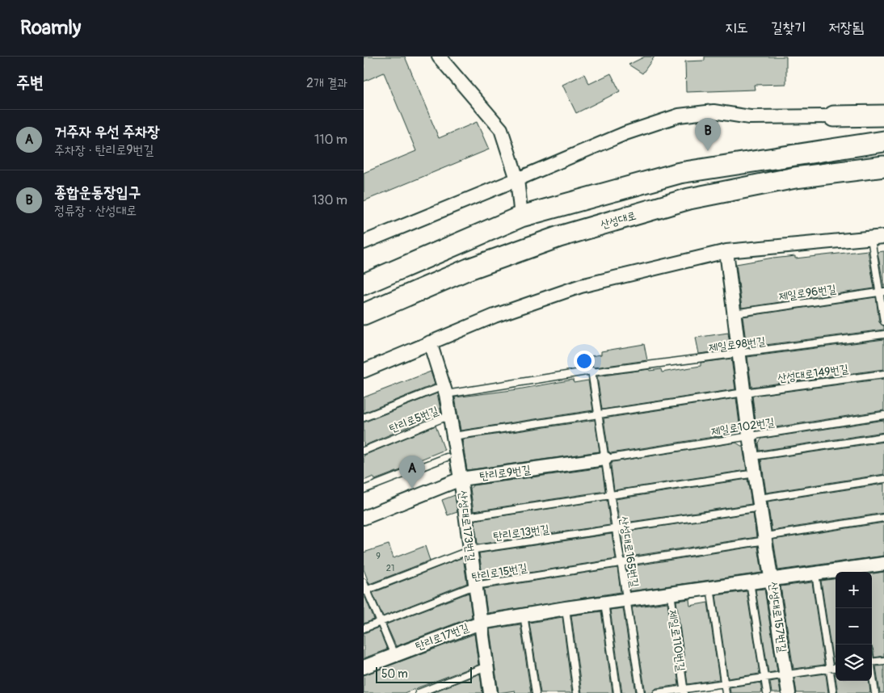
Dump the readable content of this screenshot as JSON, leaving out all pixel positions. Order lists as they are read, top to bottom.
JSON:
{
  "streets": {
    "main road": ["산성대로"],
    "street": [
      "탄리로9번길",
      "산성대로173번길",
      "산성대로157번길",
      "탄리로17번길"
    ],
    "lane": [
      "제일로96번길",
      "제일로98번길",
      "산성대로149번길",
      "탄리로5번길",
      "제일로102번길",
      "탄리로13번길",
      "산성대로165번길",
      "탄리로15번길",
      "제일로110번길"
    ]
  },
  "crossings": [
    ["제일로96번길", "산성대로157번길"],
    ["제일로98번길", "산성대로165번길"],
    ["제일로98번길", "산성대로157번길"],
    ["산성대로149번길", "산성대로157번길"],
    ["탄리로5번길", "산성대로173번길"],
    ["제일로102번길", "탄리로9번길"],
    ["제일로102번길", "산성대로165번길"],
    ["제일로102번길", "산성대로157번길"],
    ["탄리로9번길", "산성대로173번길"],
    ["탄리로9번길", "산성대로165번길"],
    ["산성대로173번길", "탄리로13번길"],
    ["산성대로173번길", "탄리로15번길"],
    ["산성대로173번길", "탄리로17번길"],
    ["탄리로13번길", "산성대로165번길"],
    ["산성대로165번길", "탄리로15번길"],
    ["산성대로165번길", "탄리로17번길"]
  ],
  "house_numbers": ["9", "21"],
  "scale_bar": "50 m",
  "page": {
    "header": "Roamly",
    "nav": ["지도", "길찾기", "저장됨"],
    "heading": ["주변", "2개 결과"],
    "list": [
      {
        "mark": "A",
        "name": "거주자 우선 주차장",
        "note": "주차장 · 탄리로9번길",
        "value": "110 m"
      },
      {
        "mark": "B",
        "name": "종합운동장입구",
        "note": "정류장 · 산성대로",
        "value": "130 m"
      }
    ],
    "pins": ["B", "A"],
    "map_buttons": ["+", "−"],
    "scale": "50 m"
  }
}
